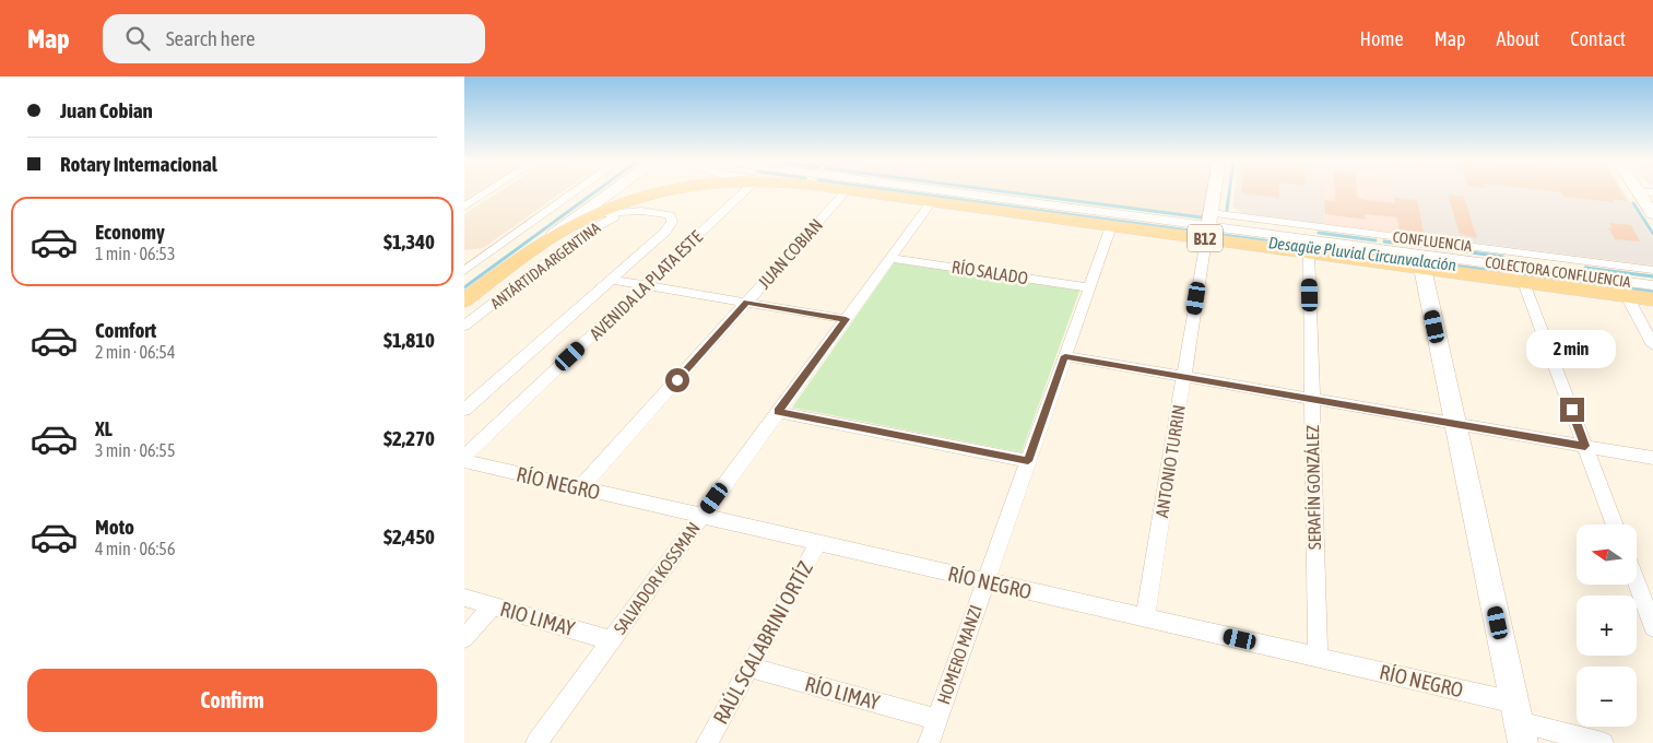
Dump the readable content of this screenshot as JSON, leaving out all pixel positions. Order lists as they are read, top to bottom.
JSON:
{
  "streets": {
    "main road": ["B12"],
    "street": [
      "CONFLUENCIA",
      "JUAN COBIAN",
      "ANTÁRTIDA ARGENTINA",
      "RÍO SALADO",
      "COLECTORA CONFLUENCIA",
      "AVENIDA LA PLATA ESTE",
      "ANTONIO TURRIN",
      "RÍO NEGRO",
      "SERAFÍN GONZÁLEZ",
      "SALVADOR KOSSMAN",
      "RIO LIMAY",
      "RAÚL SCALABRINI ORTÍZ",
      "HOMERO MANZI",
      "RÍO LIMAY"
    ]
  },
  "crossings": [
    ["B12", "CONFLUENCIA"],
    ["B12", "COLECTORA CONFLUENCIA"],
    ["B12", "ANTONIO TURRIN"],
    ["B12", "SERAFÍN GONZÁLEZ"],
    ["B12", "SALVADOR KOSSMAN"],
    ["B12", "HOMERO MANZI"],
    ["CONFLUENCIA", "COLECTORA CONFLUENCIA"],
    ["CONFLUENCIA", "ANTONIO TURRIN"],
    ["JUAN COBIAN", "RÍO NEGRO"],
    ["RÍO SALADO", "SALVADOR KOSSMAN"],
    ["RÍO SALADO", "HOMERO MANZI"],
    ["COLECTORA CONFLUENCIA", "ANTONIO TURRIN"],
    ["ANTONIO TURRIN", "RÍO NEGRO"],
    ["RÍO NEGRO", "SERAFÍN GONZÁLEZ"],
    ["RÍO NEGRO", "SALVADOR KOSSMAN"],
    ["RÍO NEGRO", "RAÚL SCALABRINI ORTÍZ"],
    ["RÍO NEGRO", "HOMERO MANZI"],
    ["SALVADOR KOSSMAN", "RIO LIMAY"],
    ["RAÚL SCALABRINI ORTÍZ", "RÍO LIMAY"],
    ["HOMERO MANZI", "RÍO LIMAY"]
  ],
  "water": ["Desagüe Pluvial Circunvalación"],
  "north": "left",
  "page": {
    "header": "Map",
    "search": "Search here",
    "nav": [
      "Home",
      "Map",
      "About",
      "Contact"
    ],
    "banner": ["Juan Cobian", "Rotary Internacional"],
    "list": [
      {
        "name": "Economy",
        "note": "1 min · 06:53",
        "value": "$1,340"
      },
      {
        "name": "Comfort",
        "note": "2 min · 06:54",
        "value": "$1,810"
      },
      {
        "name": "XL",
        "note": "3 min · 06:55",
        "value": "$2,270"
      },
      {
        "name": "Moto",
        "note": "4 min · 06:56",
        "value": "$2,450"
      }
    ],
    "bubble": "2 min",
    "map_buttons": ["+", "−"],
    "buttons": "Confirm"
  }
}
